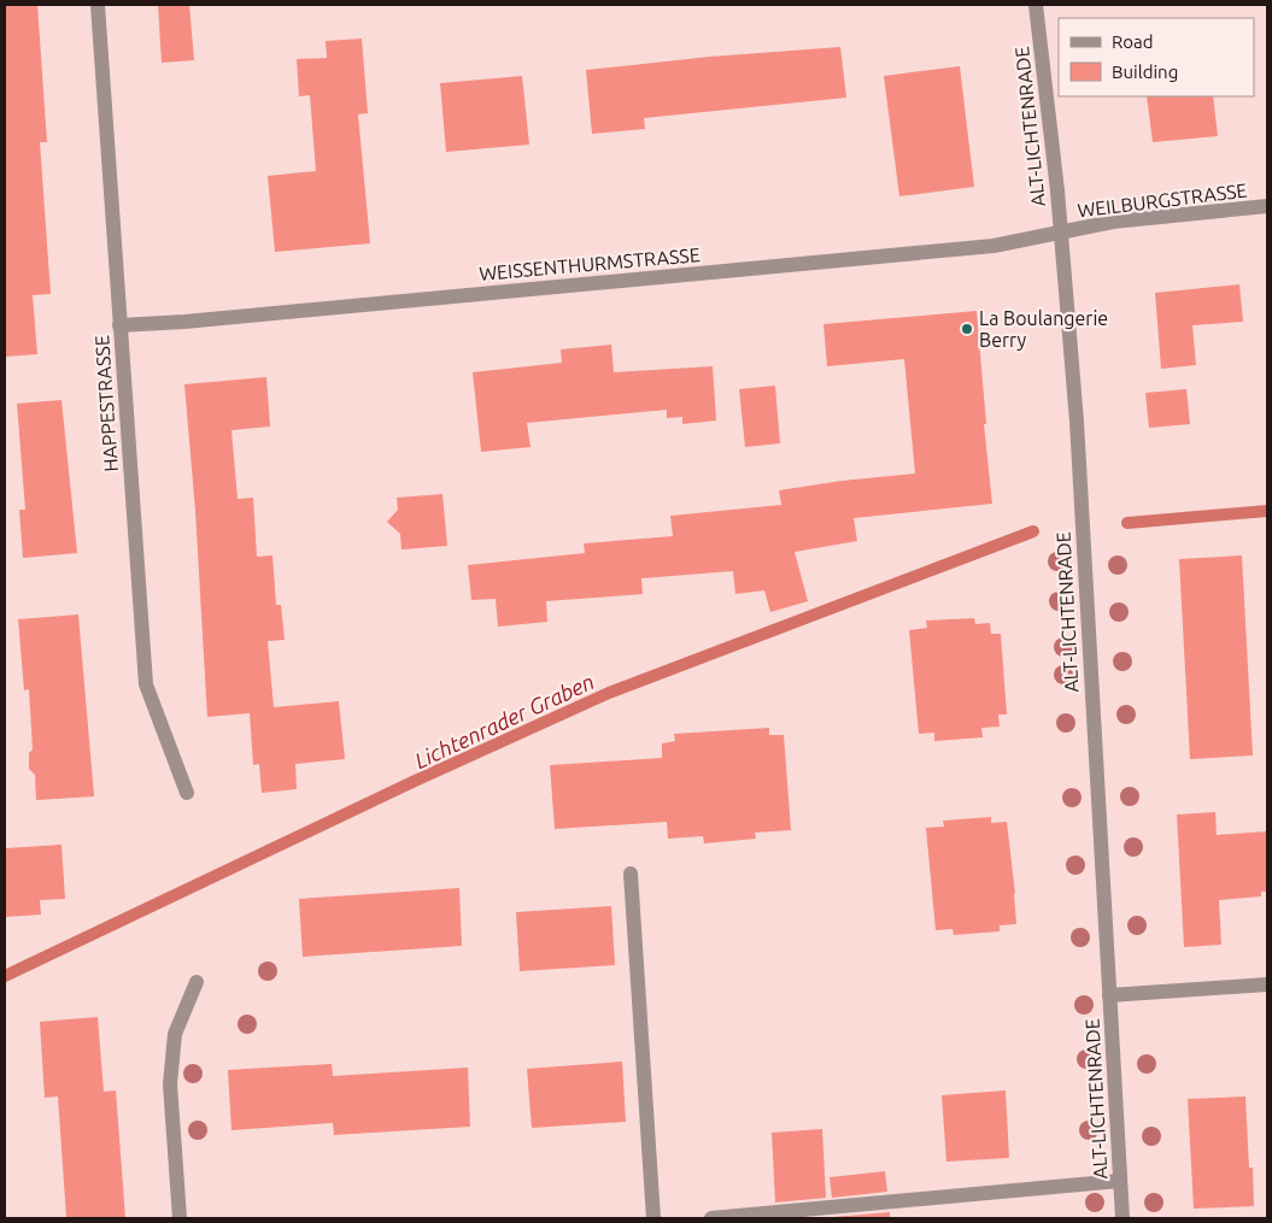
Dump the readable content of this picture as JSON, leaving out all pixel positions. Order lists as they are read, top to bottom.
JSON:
{
  "streets": {
    "street": [
      "ALT-LICHTENRADE",
      "WEILBURGSTRASSE",
      "WEISSENTHURMSTRASSE",
      "HAPPESTRASSE"
    ]
  },
  "crossings": [
    ["ALT-LICHTENRADE", "WEILBURGSTRASSE"],
    ["ALT-LICHTENRADE", "WEISSENTHURMSTRASSE"],
    ["WEILBURGSTRASSE", "WEISSENTHURMSTRASSE"],
    ["WEISSENTHURMSTRASSE", "HAPPESTRASSE"]
  ],
  "water": ["Lichtenrader Graben"],
  "places": ["La Boulangerie Berry"],
  "legend": ["Road", "Building"]
}
